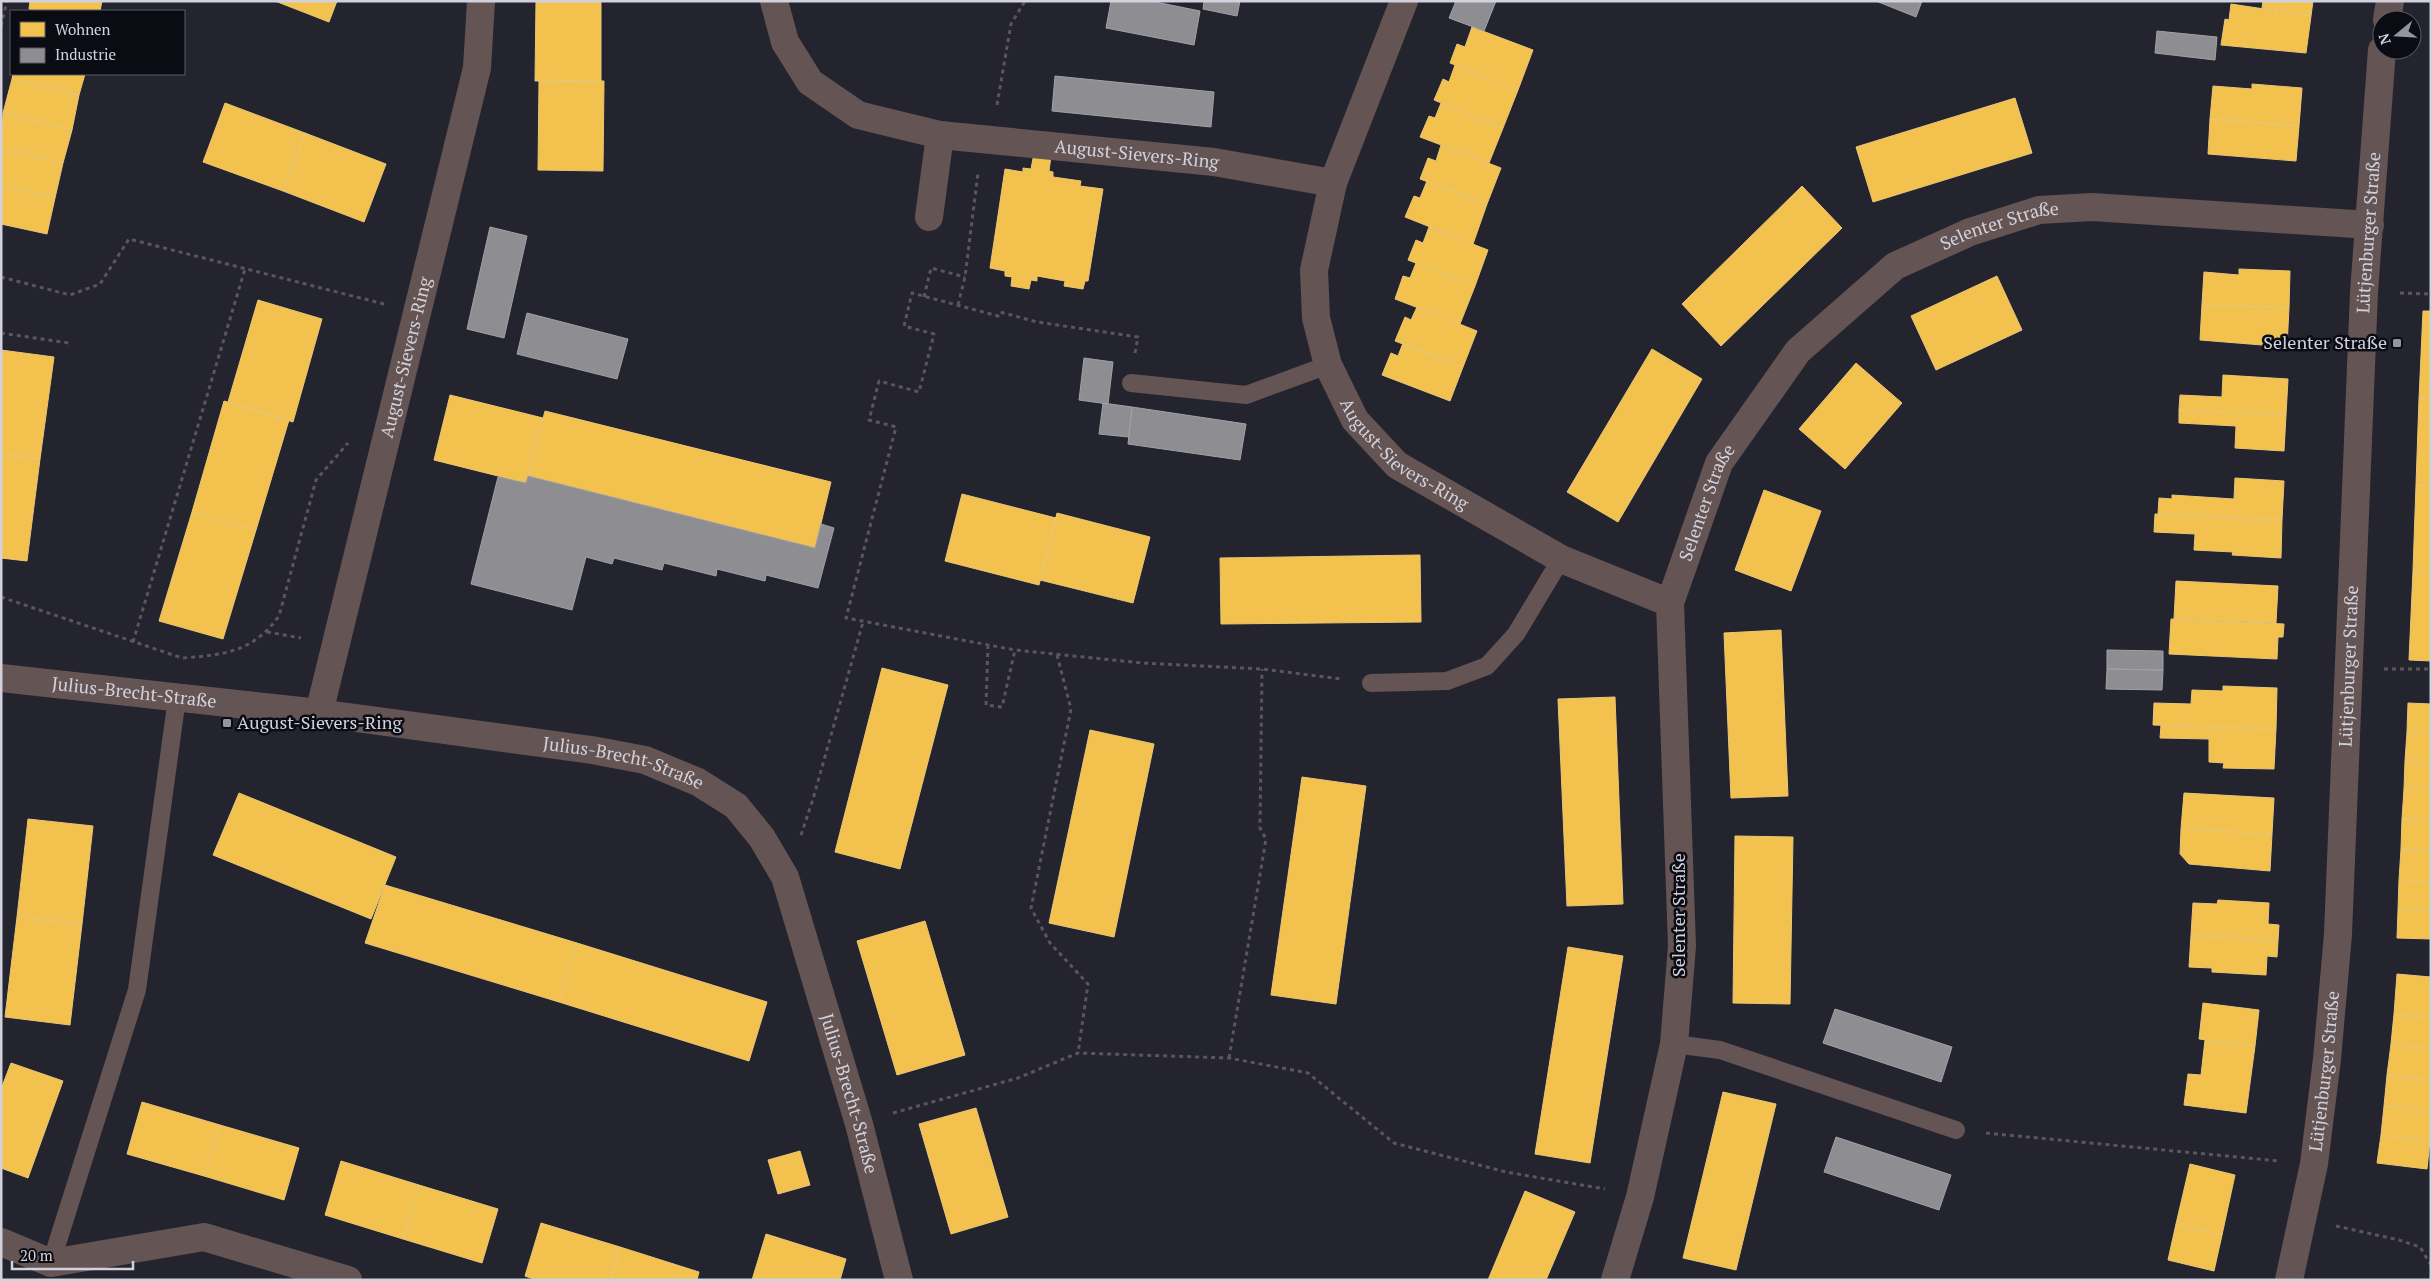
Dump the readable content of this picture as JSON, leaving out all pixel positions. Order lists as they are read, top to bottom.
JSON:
{
  "streets": {
    "street": [
      "August-Sievers-Ring",
      "Selenter Straße",
      "Lütjenburger Straße",
      "Julius-Brecht-Straße"
    ]
  },
  "crossings": [
    ["August-Sievers-Ring", "Selenter Straße"],
    ["August-Sievers-Ring", "Julius-Brecht-Straße"],
    ["Selenter Straße", "Lütjenburger Straße"]
  ],
  "places": {
    "transit": ["Selenter Straße", "August-Sievers-Ring"]
  },
  "legend": ["Wohnen", "Industrie"],
  "scale_bar": "20 m",
  "north": "left"
}
